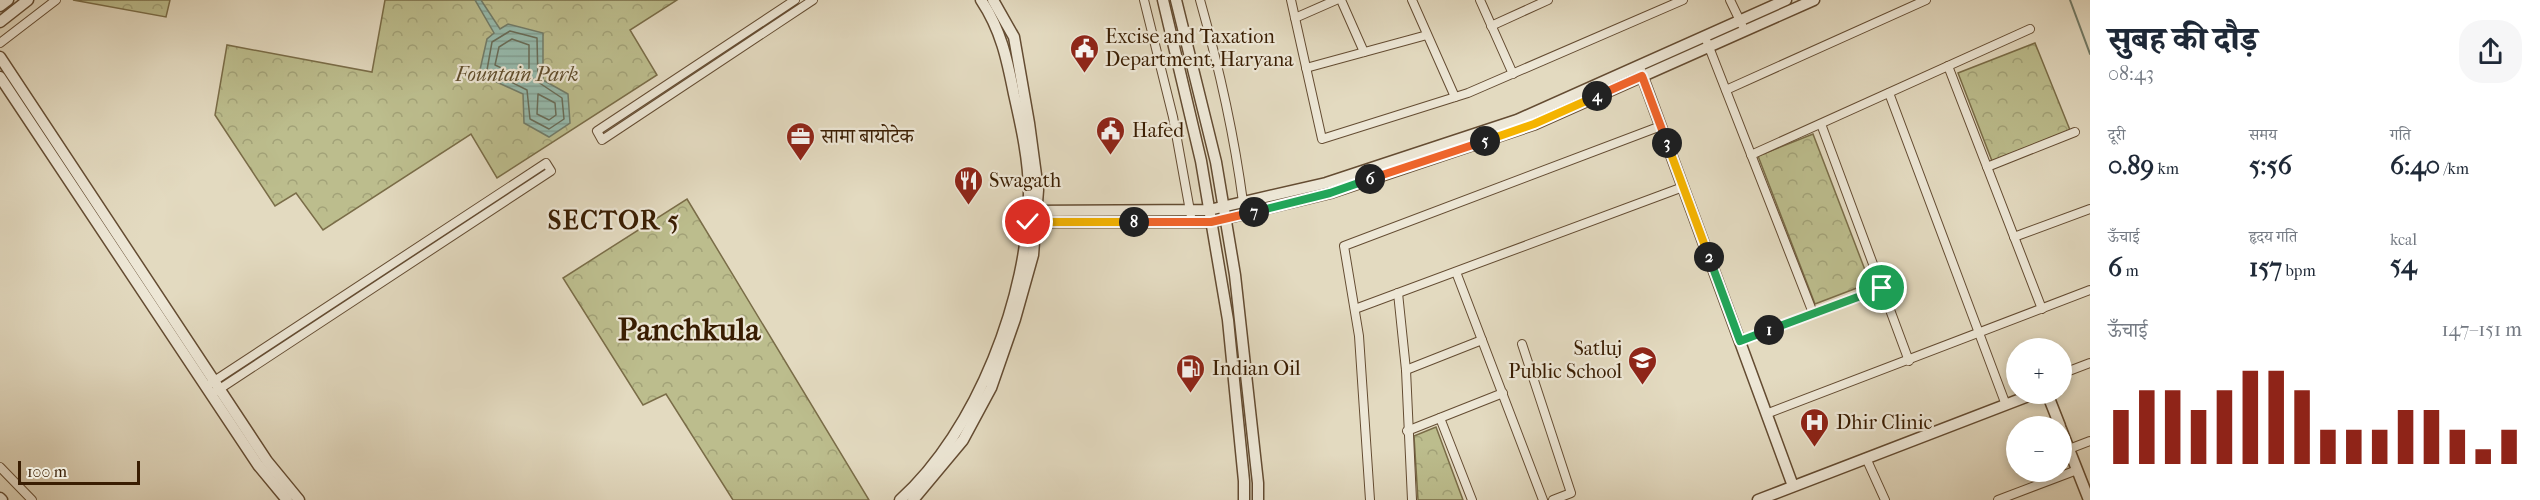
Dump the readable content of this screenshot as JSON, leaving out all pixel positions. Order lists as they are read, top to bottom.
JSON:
{
  "districts": ["SECTOR 5", "Panchkula"],
  "parks": ["Fountain Park"],
  "places": {
    "public building": ["Excise and Taxation Department, Haryana", "Hafed"],
    "office": ["सामा बायोटेक"],
    "restaurant": ["Swagath"],
    "school or university": ["Satluj Public School"],
    "fuel station": ["Indian Oil"],
    "hospital": ["Dhir Clinic"]
  },
  "scale_bar": "100 m",
  "page": {
    "heading": ["सुबह की दौड़", "08:43"],
    "pins": [
      "4",
      "5",
      "3",
      "6",
      "7",
      "8",
      "2",
      "1"
    ],
    "stats": [
      ["दूरी", "0.89 km"],
      ["समय", "5:56"],
      ["गति", "6:40 /km"],
      ["ऊँचाई", "6 m"],
      ["हृदय गति", "157 bpm"],
      ["kcal", "54"]
    ],
    "chart": ["ऊँचाई", "147–151 m"],
    "map_buttons": ["+", "−"],
    "scale": "100 m"
  }
}
